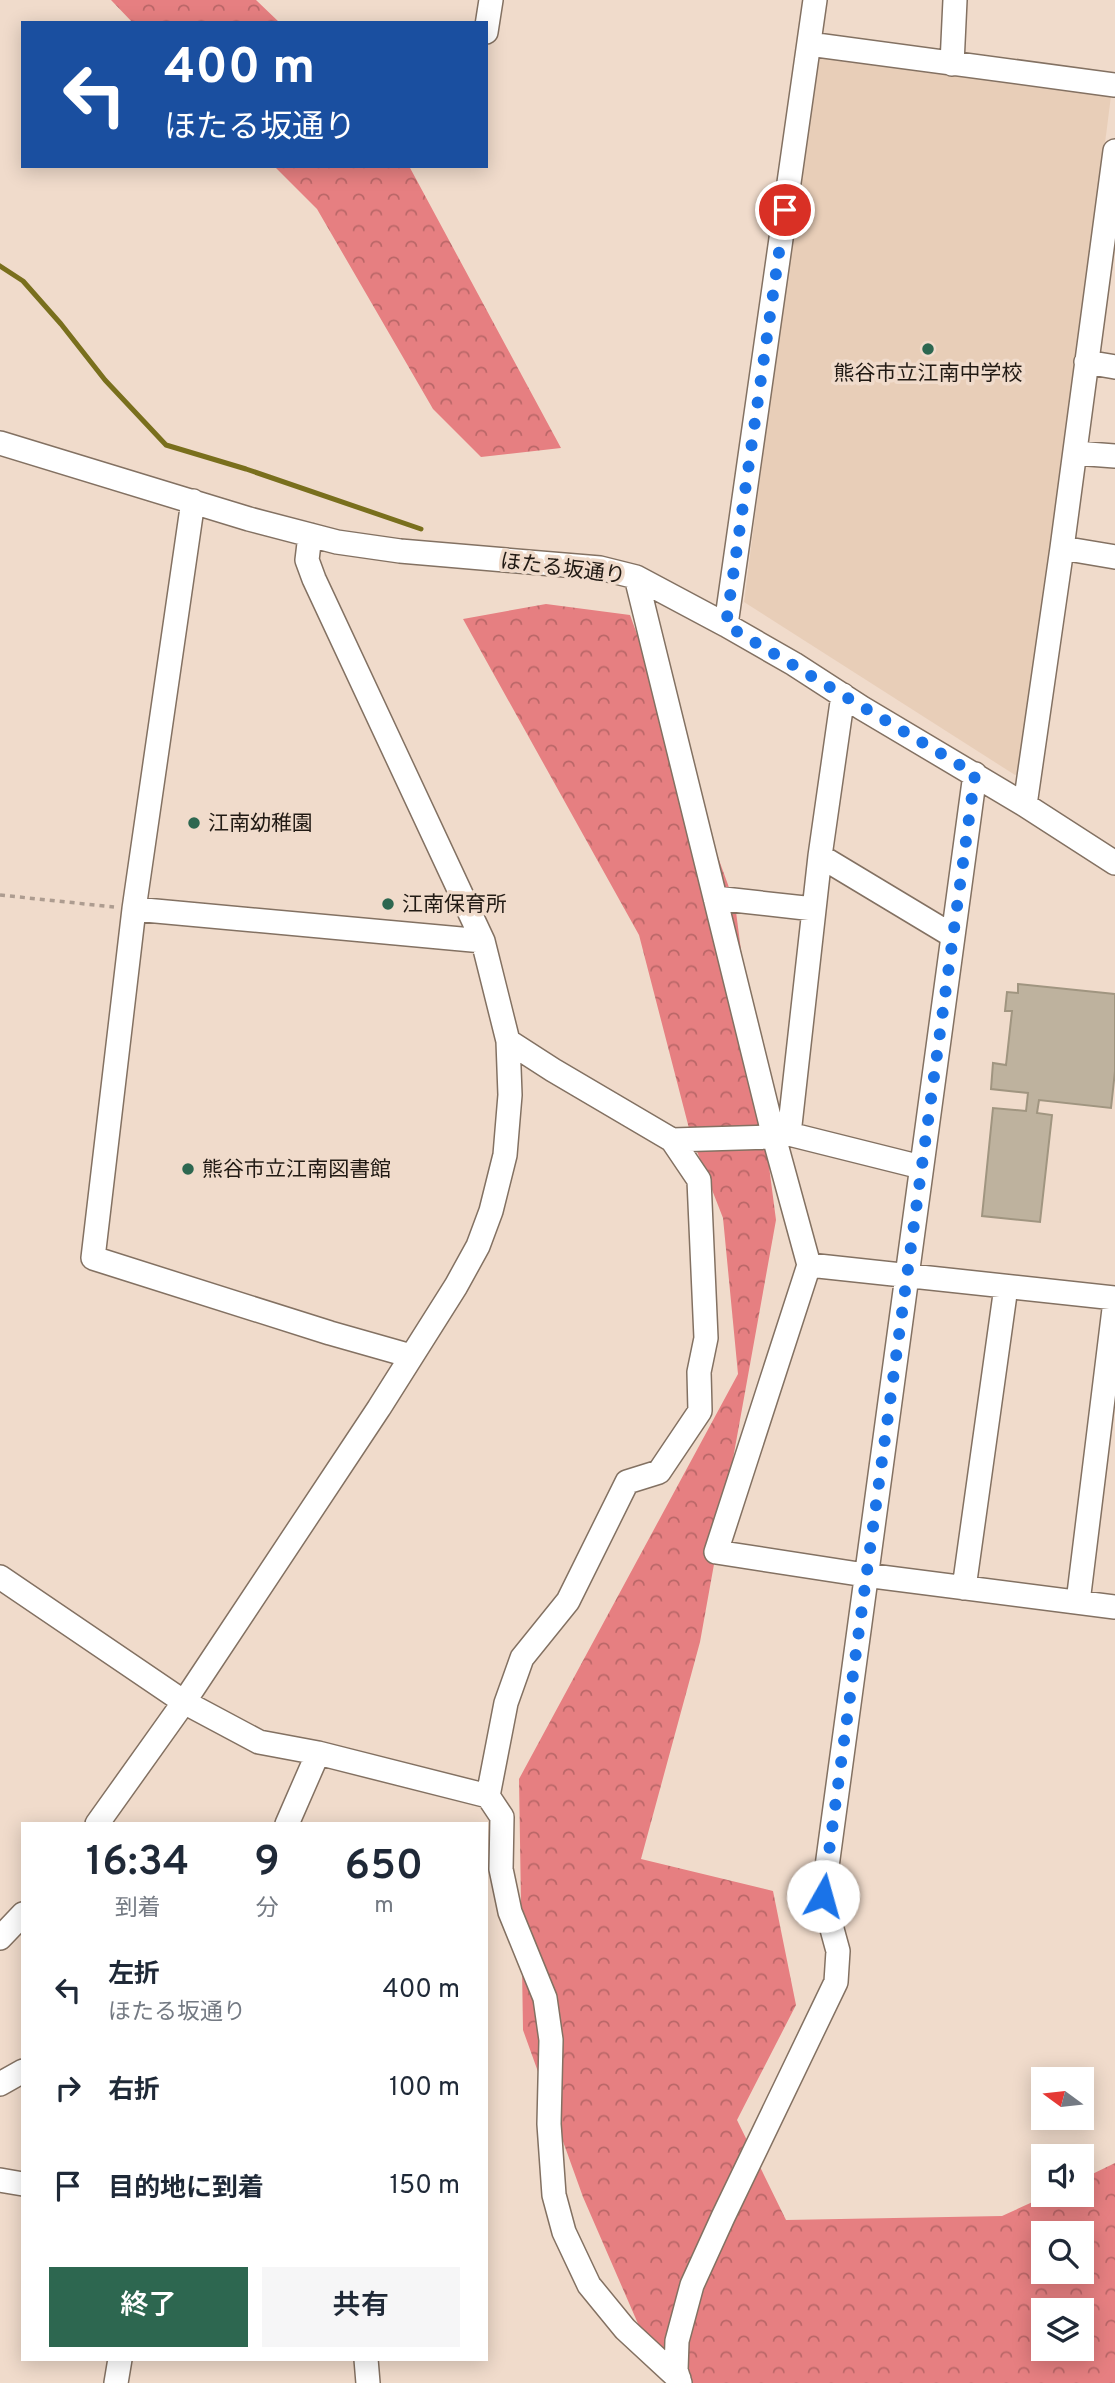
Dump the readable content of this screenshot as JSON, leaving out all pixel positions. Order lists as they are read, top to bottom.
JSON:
{
  "streets": {
    "street": ["ほたる坂通り"]
  },
  "places": [
    "熊谷市立江南中学校",
    "江南幼稚園",
    "江南保育所",
    "熊谷市立江南図書館"
  ],
  "north": "left",
  "page": {
    "turn": ["400 m", "ほたる坂通り"],
    "eta": [
      "16:34",
      "到着",
      "9",
      "分",
      "650",
      "m"
    ],
    "list": [
      {
        "name": "左折",
        "note": "ほたる坂通り",
        "value": "400 m"
      },
      {
        "name": "右折",
        "value": "100 m"
      },
      {
        "name": "目的地に到着",
        "value": "150 m"
      }
    ],
    "buttons": ["終了", "共有"]
  }
}
